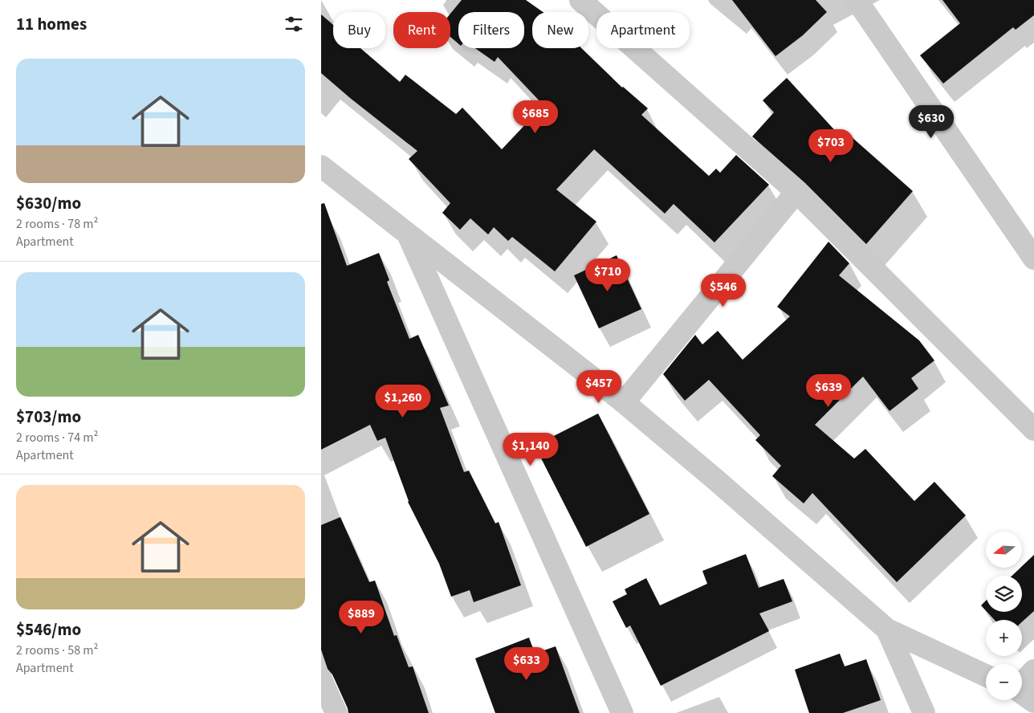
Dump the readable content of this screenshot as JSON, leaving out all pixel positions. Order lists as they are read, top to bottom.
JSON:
{
  "north": "left",
  "page": {
    "heading": "11 homes",
    "chip": [
      "Buy",
      "Rent",
      "Filters",
      "New",
      "Apartment"
    ],
    "list": [
      {
        "name": "$630/mo",
        "note": "2 rooms · 78 m² · Apartment"
      },
      {
        "name": "$703/mo",
        "note": "2 rooms · 74 m² · Apartment"
      },
      {
        "name": "$546/mo",
        "note": "2 rooms · 58 m² · Apartment"
      }
    ],
    "price": [
      "$685",
      "$630",
      "$703",
      "$710",
      "$546",
      "$457",
      "$639",
      "$1,260",
      "$1,140",
      "$889",
      "$633"
    ],
    "map_buttons": ["+", "−"]
  }
}
